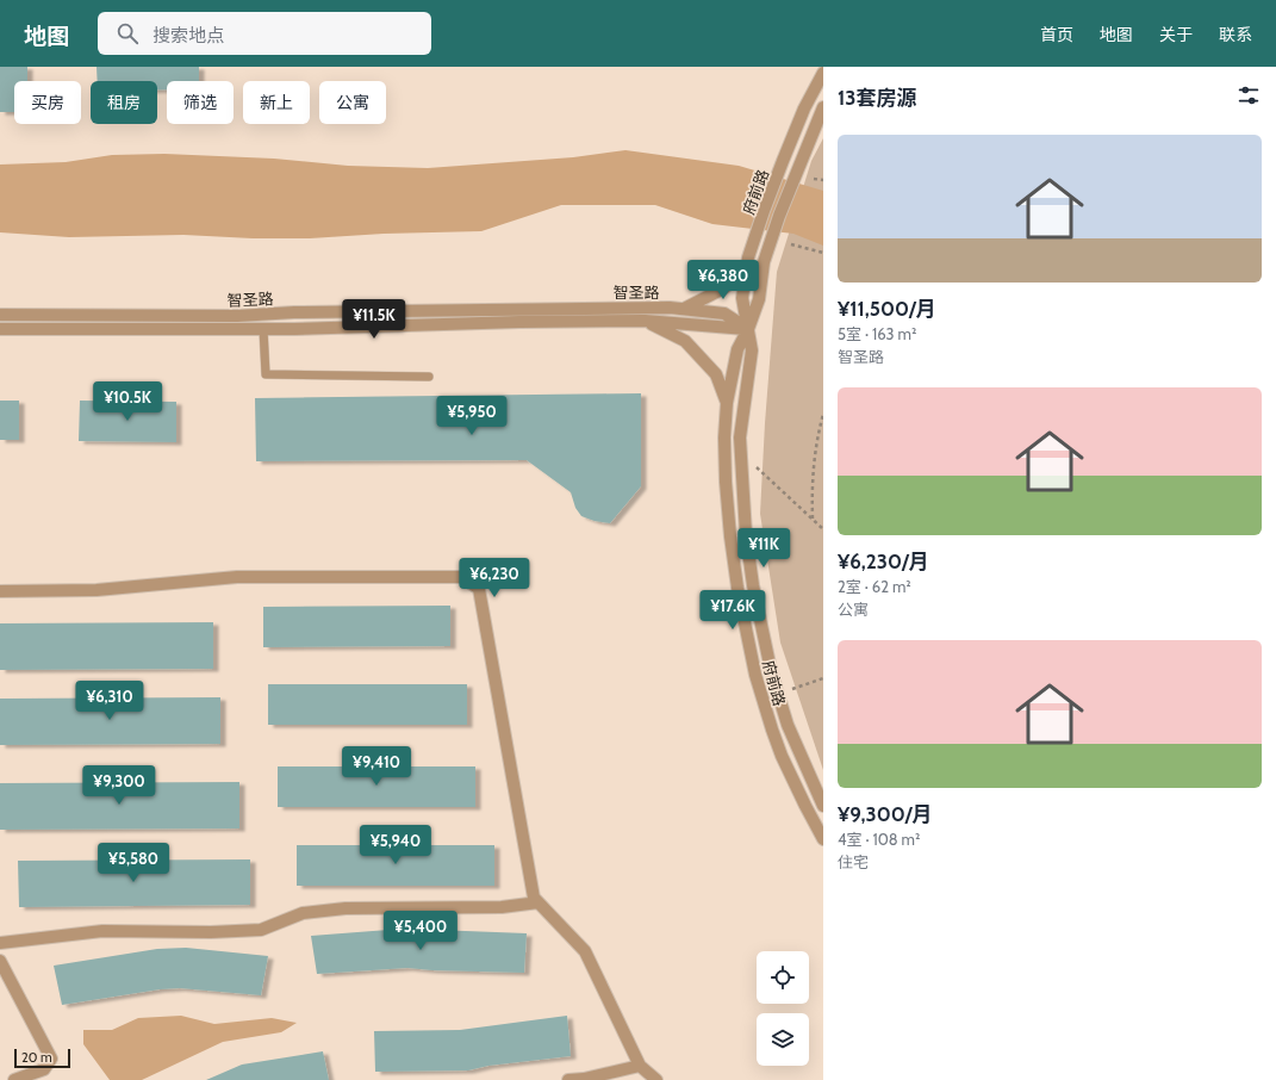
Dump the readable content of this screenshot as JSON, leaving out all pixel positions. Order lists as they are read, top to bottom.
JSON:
{
  "streets": {
    "street": ["府前路", "智圣路"]
  },
  "crossings": [
    ["府前路", "智圣路"]
  ],
  "scale_bar": "20 m",
  "page": {
    "header": "地图",
    "search": "搜索地点",
    "nav": [
      "首页",
      "地图",
      "关于",
      "联系"
    ],
    "heading": "13套房源",
    "chip": [
      "买房",
      "租房",
      "筛选",
      "新上",
      "公寓"
    ],
    "list": [
      {
        "name": "¥11,500/月",
        "note": "5室 · 163 m² · 智圣路"
      },
      {
        "name": "¥6,230/月",
        "note": "2室 · 62 m² · 公寓"
      },
      {
        "name": "¥9,300/月",
        "note": "4室 · 108 m² · 住宅"
      }
    ],
    "price": [
      "¥6,380",
      "¥11.5K",
      "¥10.5K",
      "¥5,950",
      "¥11K",
      "¥6,230",
      "¥17.6K",
      "¥6,310",
      "¥9,410",
      "¥9,300",
      "¥5,940",
      "¥5,580",
      "¥5,400"
    ],
    "scale": "20 m"
  }
}
